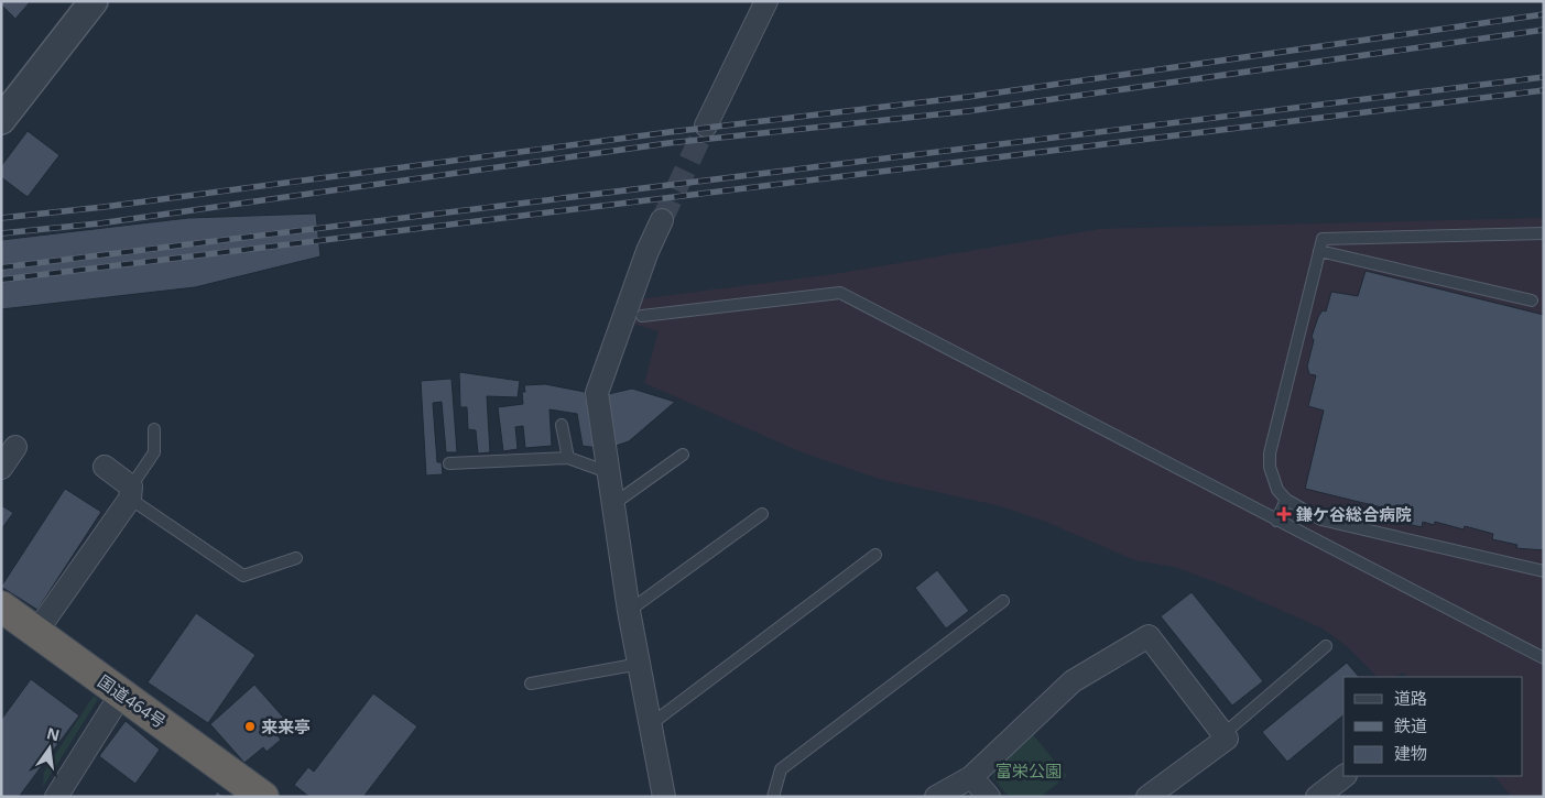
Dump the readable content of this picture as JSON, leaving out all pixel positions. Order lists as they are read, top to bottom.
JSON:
{
  "streets": {
    "highway": ["国道464号"]
  },
  "parks": ["富栄公園"],
  "places": {
    "health": ["鎌ケ谷総合病院"],
    "other": ["来来亭"]
  },
  "legend": ["道路", "鉄道", "建物"],
  "north": "top"
}
